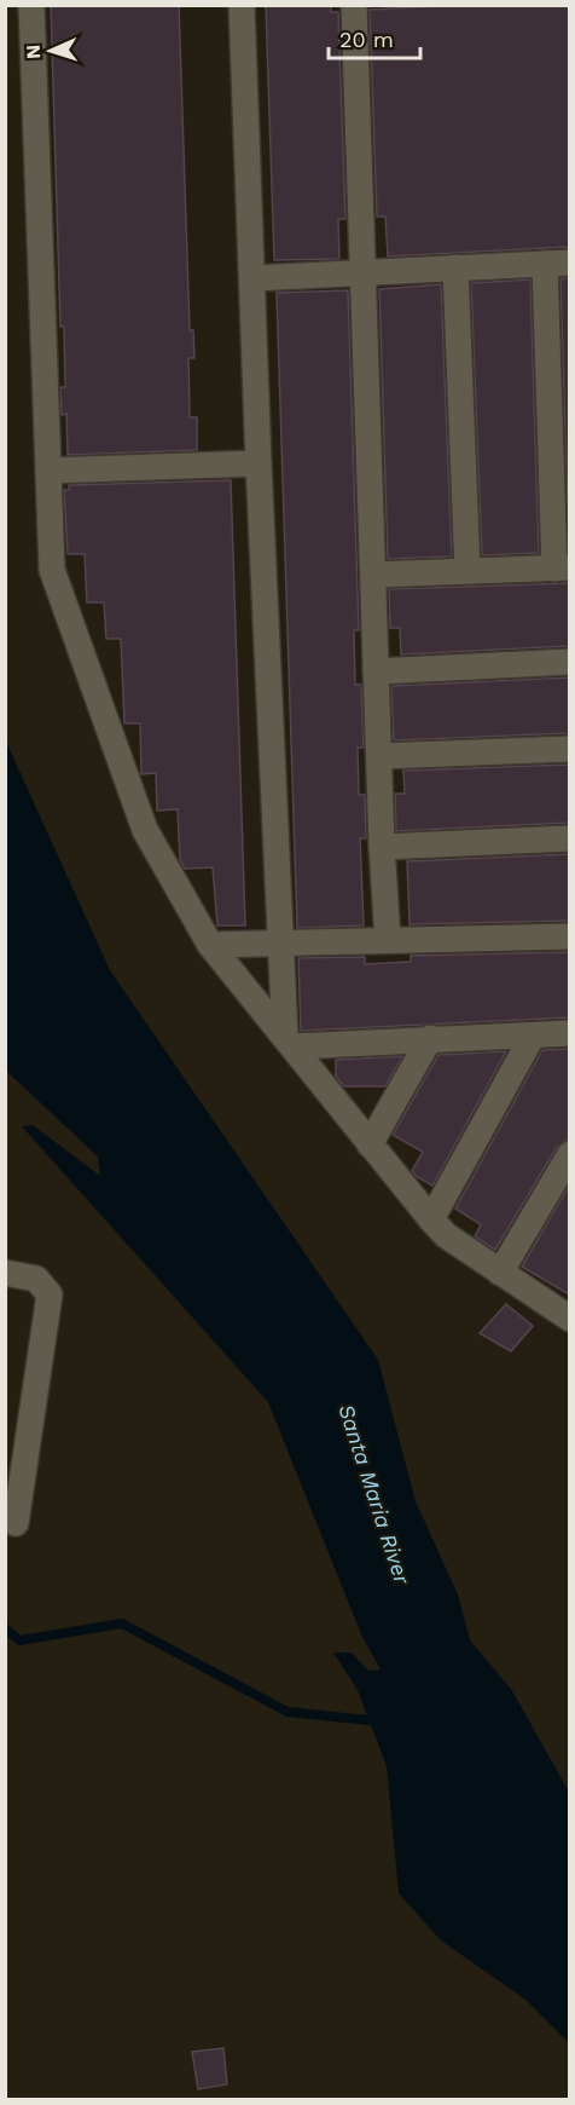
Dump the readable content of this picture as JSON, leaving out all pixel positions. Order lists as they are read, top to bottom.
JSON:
{
  "water": ["Santa Maria River"],
  "scale_bar": "20 m",
  "north": "left"
}
